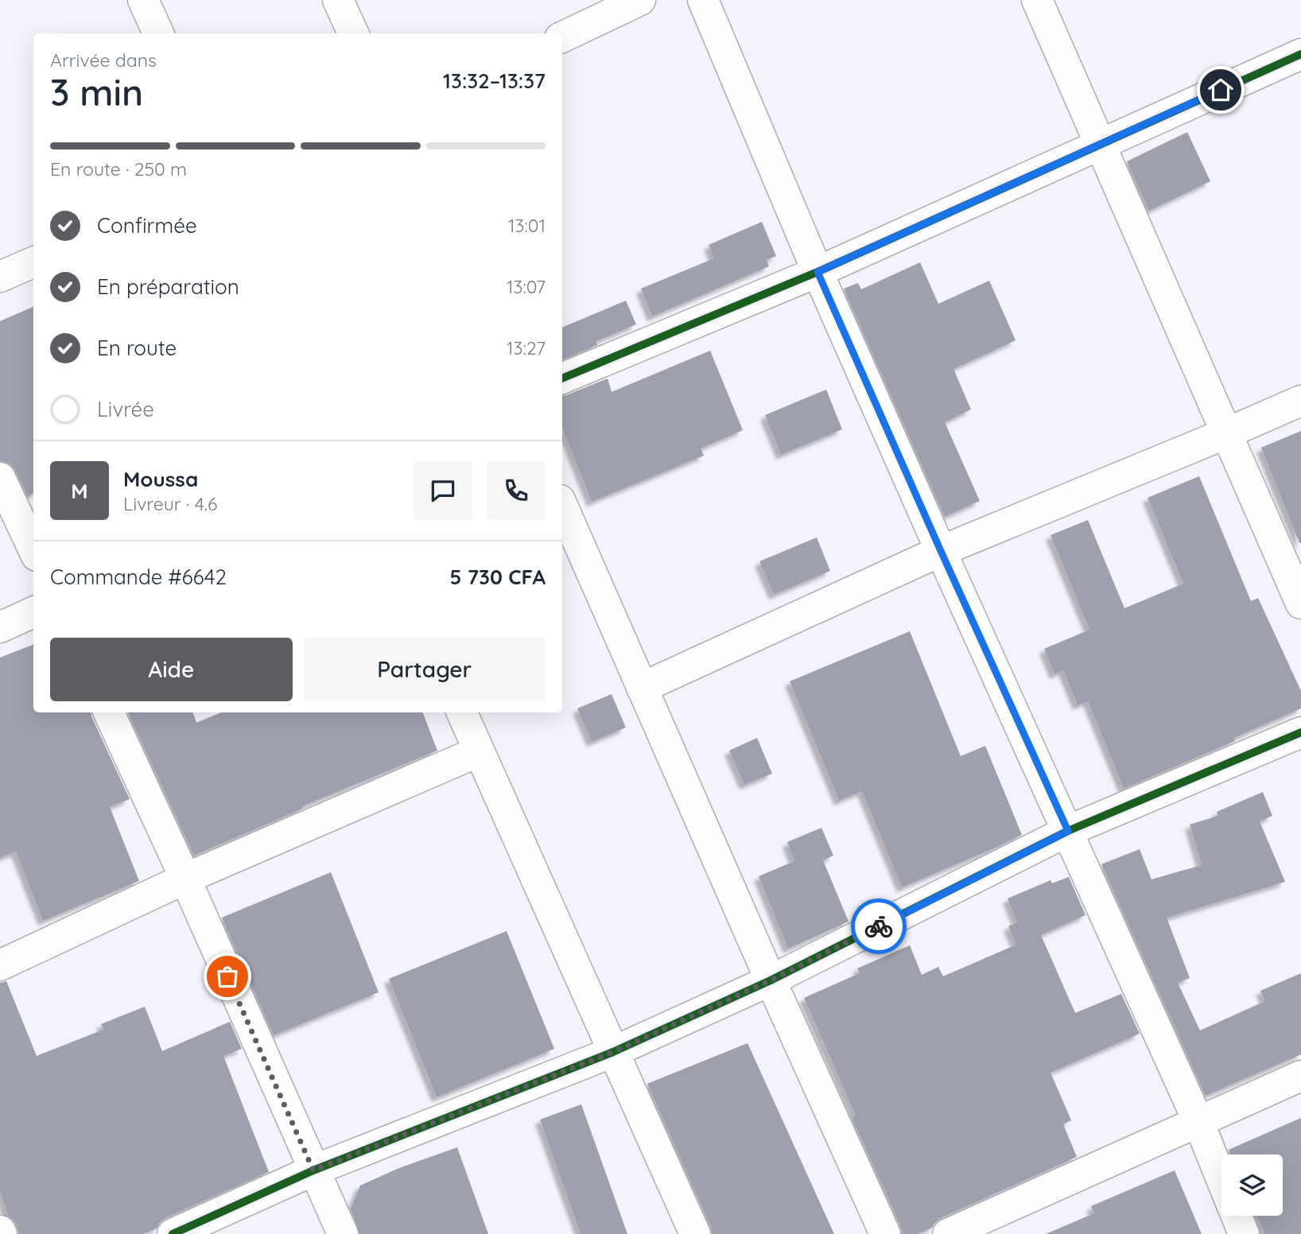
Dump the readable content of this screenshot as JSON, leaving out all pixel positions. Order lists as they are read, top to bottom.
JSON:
{
  "page": {
    "heading": ["3 min", "Arrivée dans", "13:32–13:37"],
    "panel": [
      "Moussa",
      "Livreur · 4.6",
      "Commande #6642",
      "5 730 CFA"
    ],
    "bar": "En route · 250 m",
    "list": [
      ["Confirmée", "13:01"],
      ["En préparation", "13:07"],
      ["En route", "13:27"],
      "Livrée"
    ],
    "round": "M",
    "buttons": ["Aide", "Partager"]
  }
}
